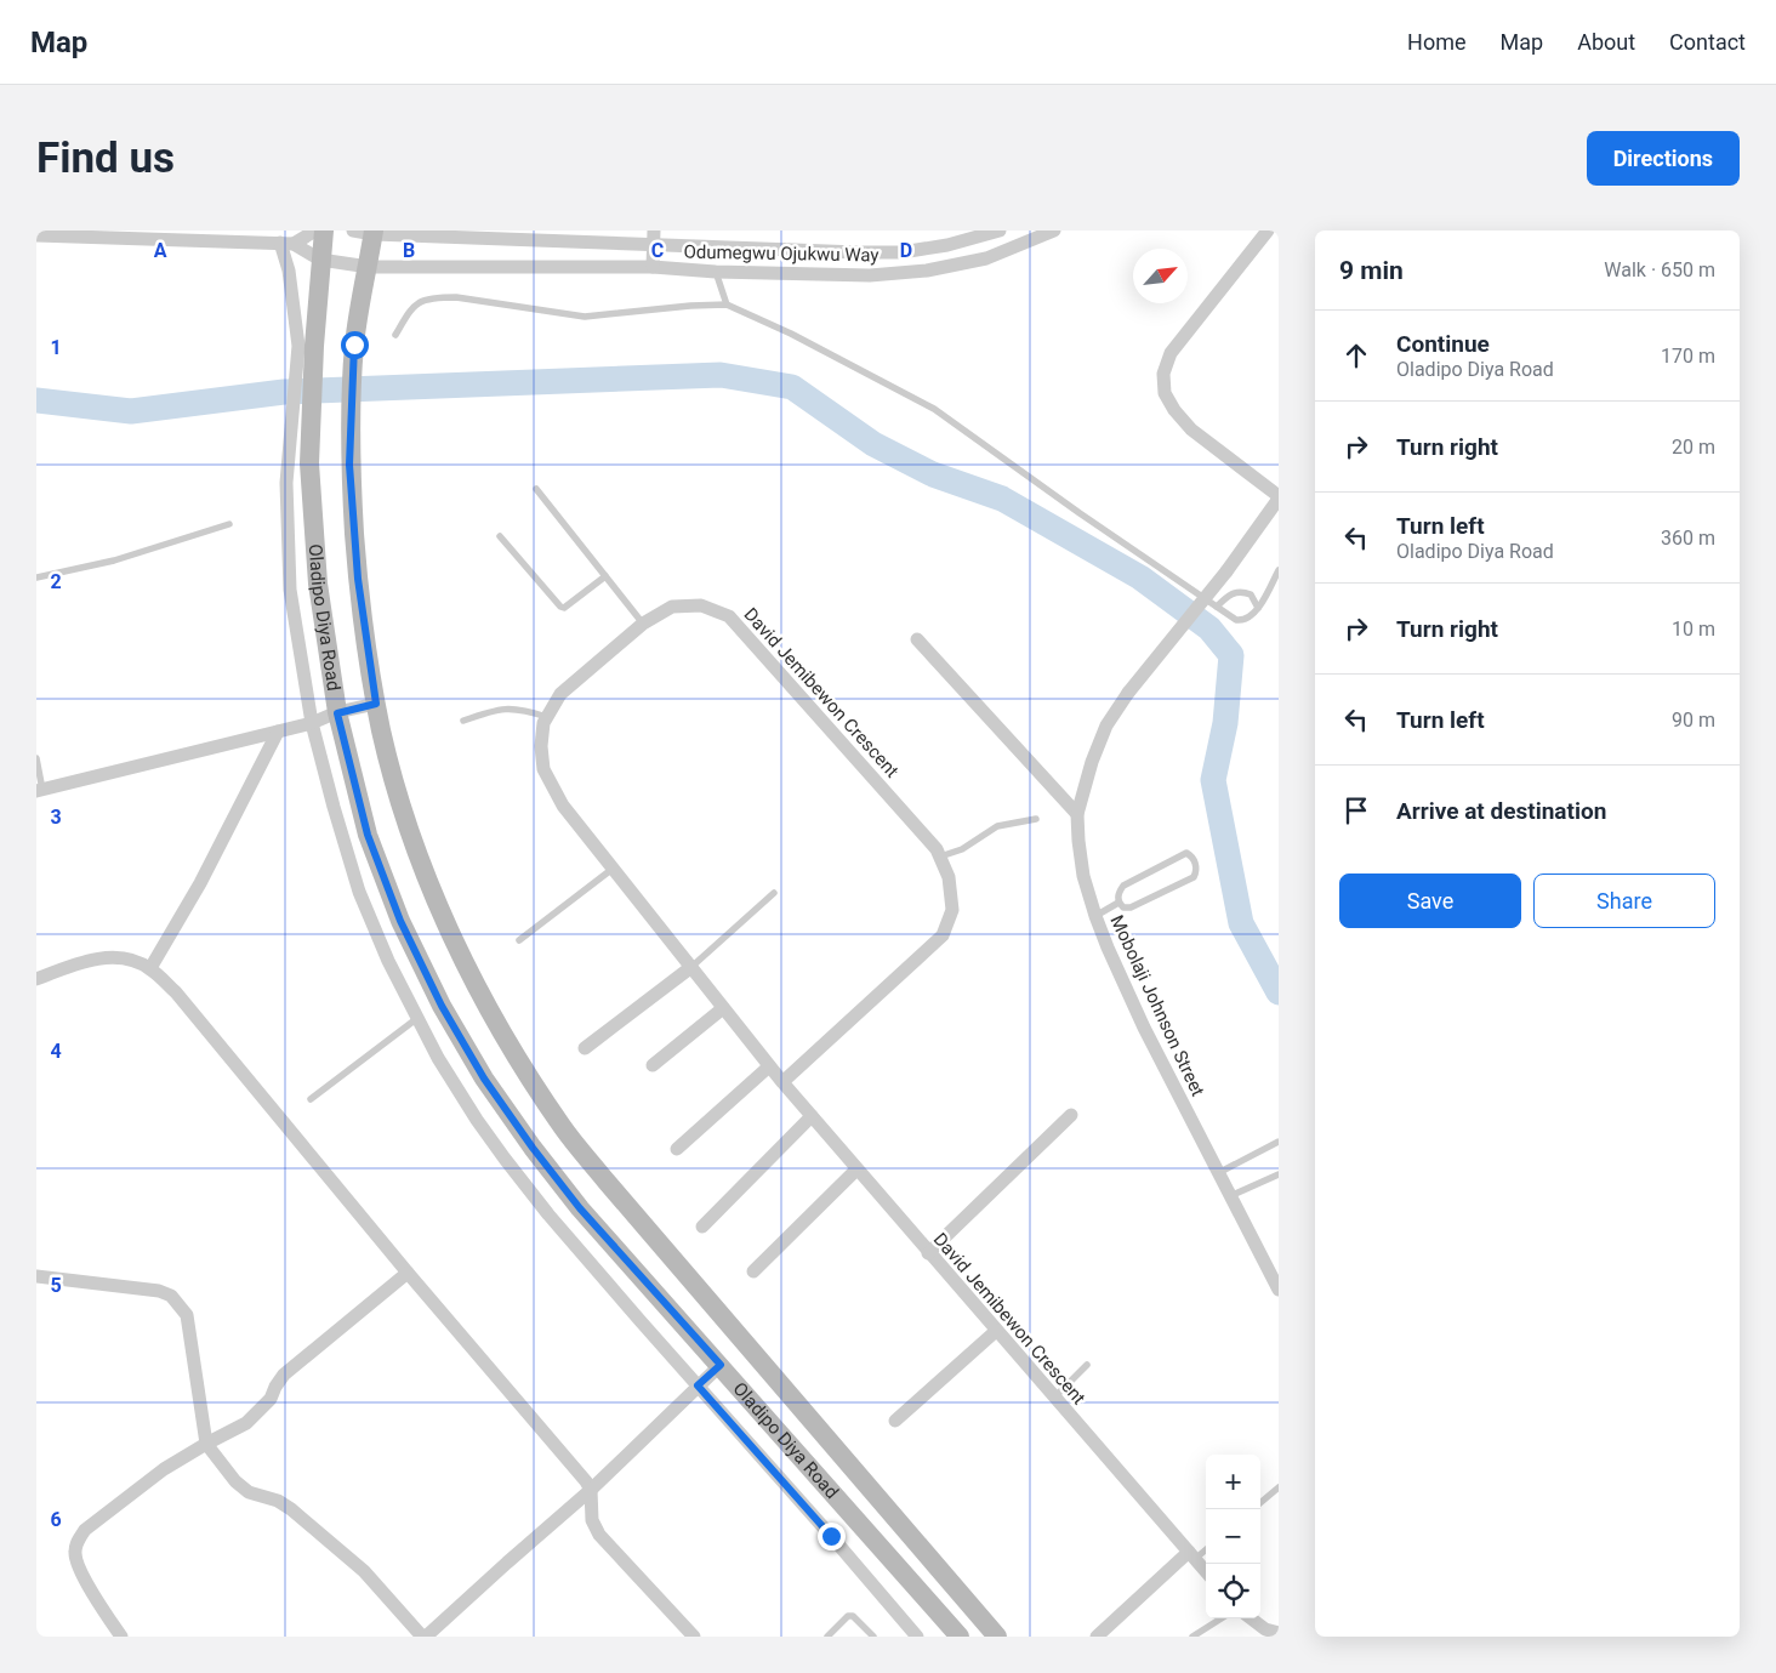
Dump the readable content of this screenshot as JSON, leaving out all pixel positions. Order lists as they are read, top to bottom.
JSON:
{
  "streets": {
    "main road": ["Oladipo Diya Road"],
    "street": ["Odumegwu Ojukwu Way", "David Jemibewon Crescent", "Mobolaji Johnson Street"]
  },
  "crossings": [
    ["Odumegwu Ojukwu Way", "Oladipo Diya Road"]
  ],
  "north": "top right",
  "page": {
    "header": "Map",
    "nav": [
      "Home",
      "Map",
      "About",
      "Contact"
    ],
    "buttons": [
      "Directions",
      ["Save", "Share"]
    ],
    "title": "Find us",
    "heading": ["9 min", "Walk · 650 m"],
    "list": [
      ["Continue", "Oladipo Diya Road", "170 m"],
      ["Turn right", "20 m"],
      ["Turn left", "Oladipo Diya Road", "360 m"],
      ["Turn right", "10 m"],
      ["Turn left", "90 m"],
      "Arrive at destination"
    ],
    "map_buttons": ["+", "−"]
  },
  "grid": {
    "columns": [
      "A",
      "B",
      "C",
      "D"
    ],
    "rows": [
      "1",
      "2",
      "3",
      "4",
      "5",
      "6"
    ]
  }
}
